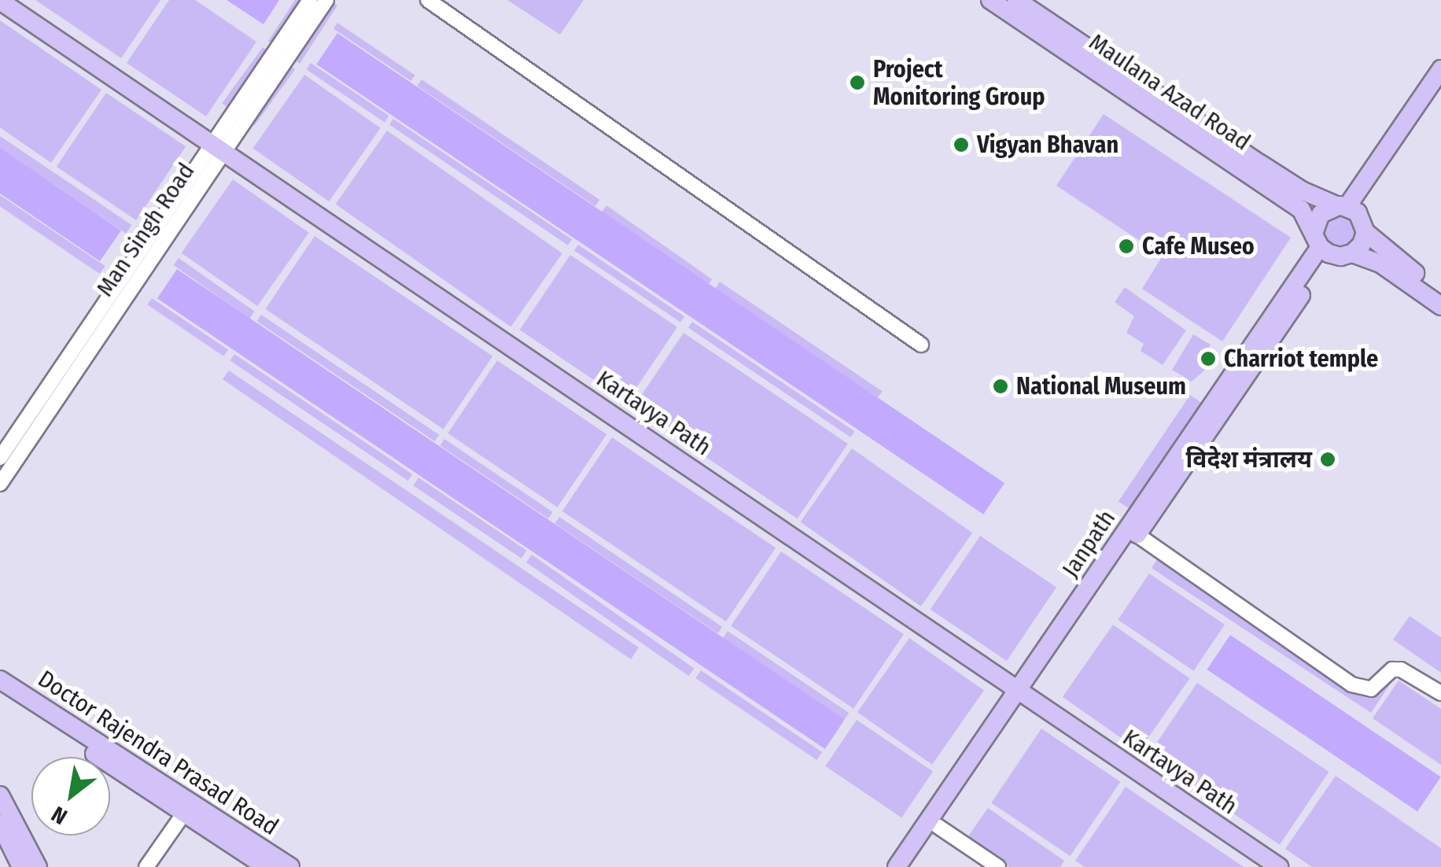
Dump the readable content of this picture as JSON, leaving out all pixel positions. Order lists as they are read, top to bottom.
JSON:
{
  "streets": {
    "main road": [
      "Maulana Azad Road",
      "Kartavya Path",
      "Janpath",
      "Doctor Rajendra Prasad Road"
    ],
    "street": ["Man Singh Road"]
  },
  "crossings": [
    ["Maulana Azad Road", "Janpath"],
    ["Man Singh Road", "Kartavya Path"],
    ["Kartavya Path", "Janpath"]
  ],
  "places": [
    "Project Monitoring Group",
    "Vigyan Bhavan",
    "Cafe Museo",
    "Charriot temple",
    "National Museum",
    "विदेश मंत्रालय"
  ],
  "north": "bottom left"
}
